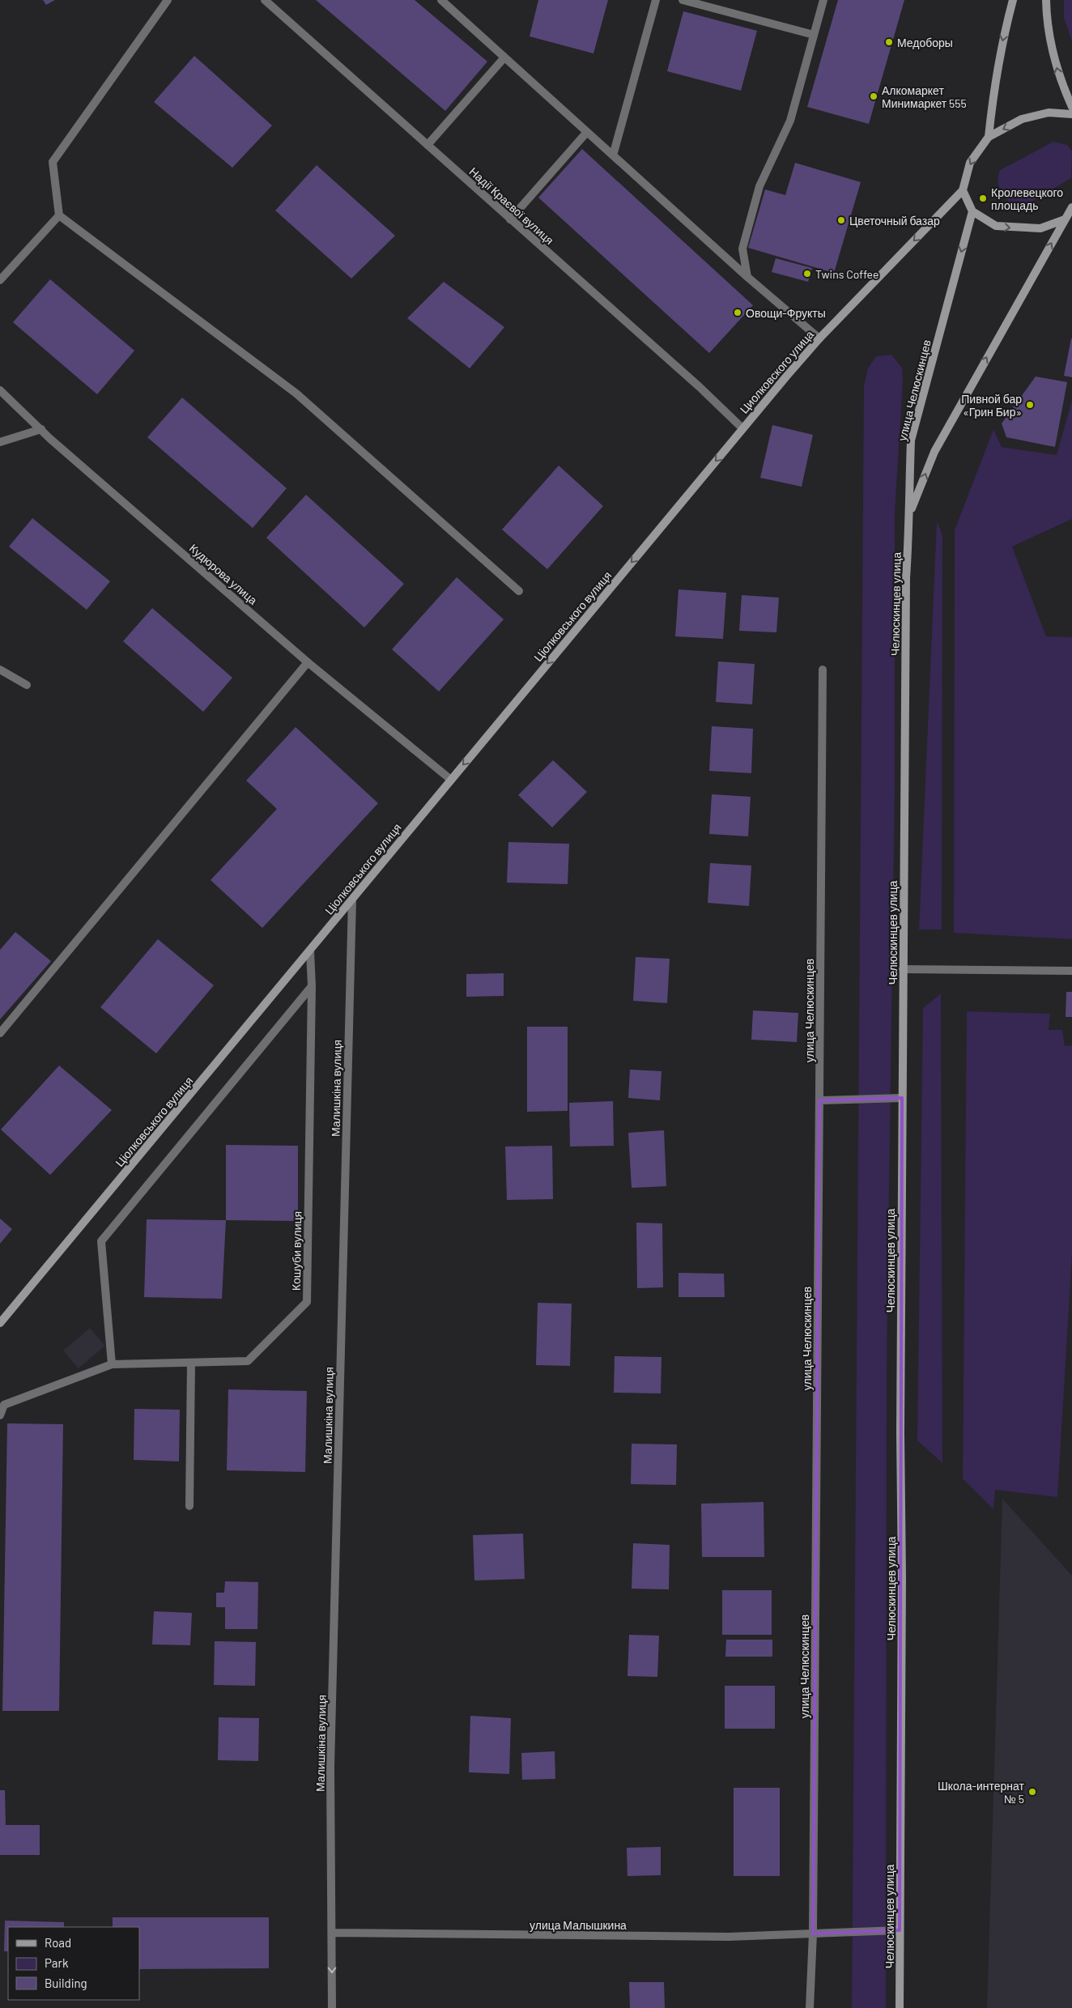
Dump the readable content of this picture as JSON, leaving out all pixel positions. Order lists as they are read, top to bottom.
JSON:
{
  "streets": {
    "main road": [
      "Циолковского улица",
      "улица Челюскинцев",
      "Челюскинцев улица",
      "Ціолковського вулиця"
    ],
    "street": [
      "Надії Краєвої вулиця",
      "Кудюрова улица",
      "Малишкіна вулиця",
      "Кошуби вулиця",
      "улица Малышкина"
    ]
  },
  "crossings": [
    ["Надії Краєвої вулиця", "Циолковского улица"],
    ["Надії Краєвої вулиця", "Ціолковського вулиця"],
    ["Циолковского улица", "Ціолковського вулиця"],
    ["улица Челюскинцев", "Челюскинцев улица"],
    ["улица Челюскинцев", "улица Малышкина"],
    ["Кудюрова улица", "Ціолковського вулиця"],
    ["Челюскинцев улица", "улица Малышкина"],
    ["Ціолковського вулиця", "Малишкіна вулиця"],
    ["Ціолковського вулиця", "Кошуби вулиця"],
    ["Малишкіна вулиця", "улица Малышкина"]
  ],
  "one_way": ["Циолковского улица", "Ціолковського вулиця"],
  "places": [
    "Медоборы",
    "Алкомаркет Минимаркет 555",
    "Кролевецкого площадь",
    "Цветочный базар",
    "Twins Coffee",
    "Овощи-Фрукты",
    "Пивной бар «Грин Бир»",
    "Школа-интернат № 5"
  ],
  "legend": ["Road", "Park", "Building"]
}
